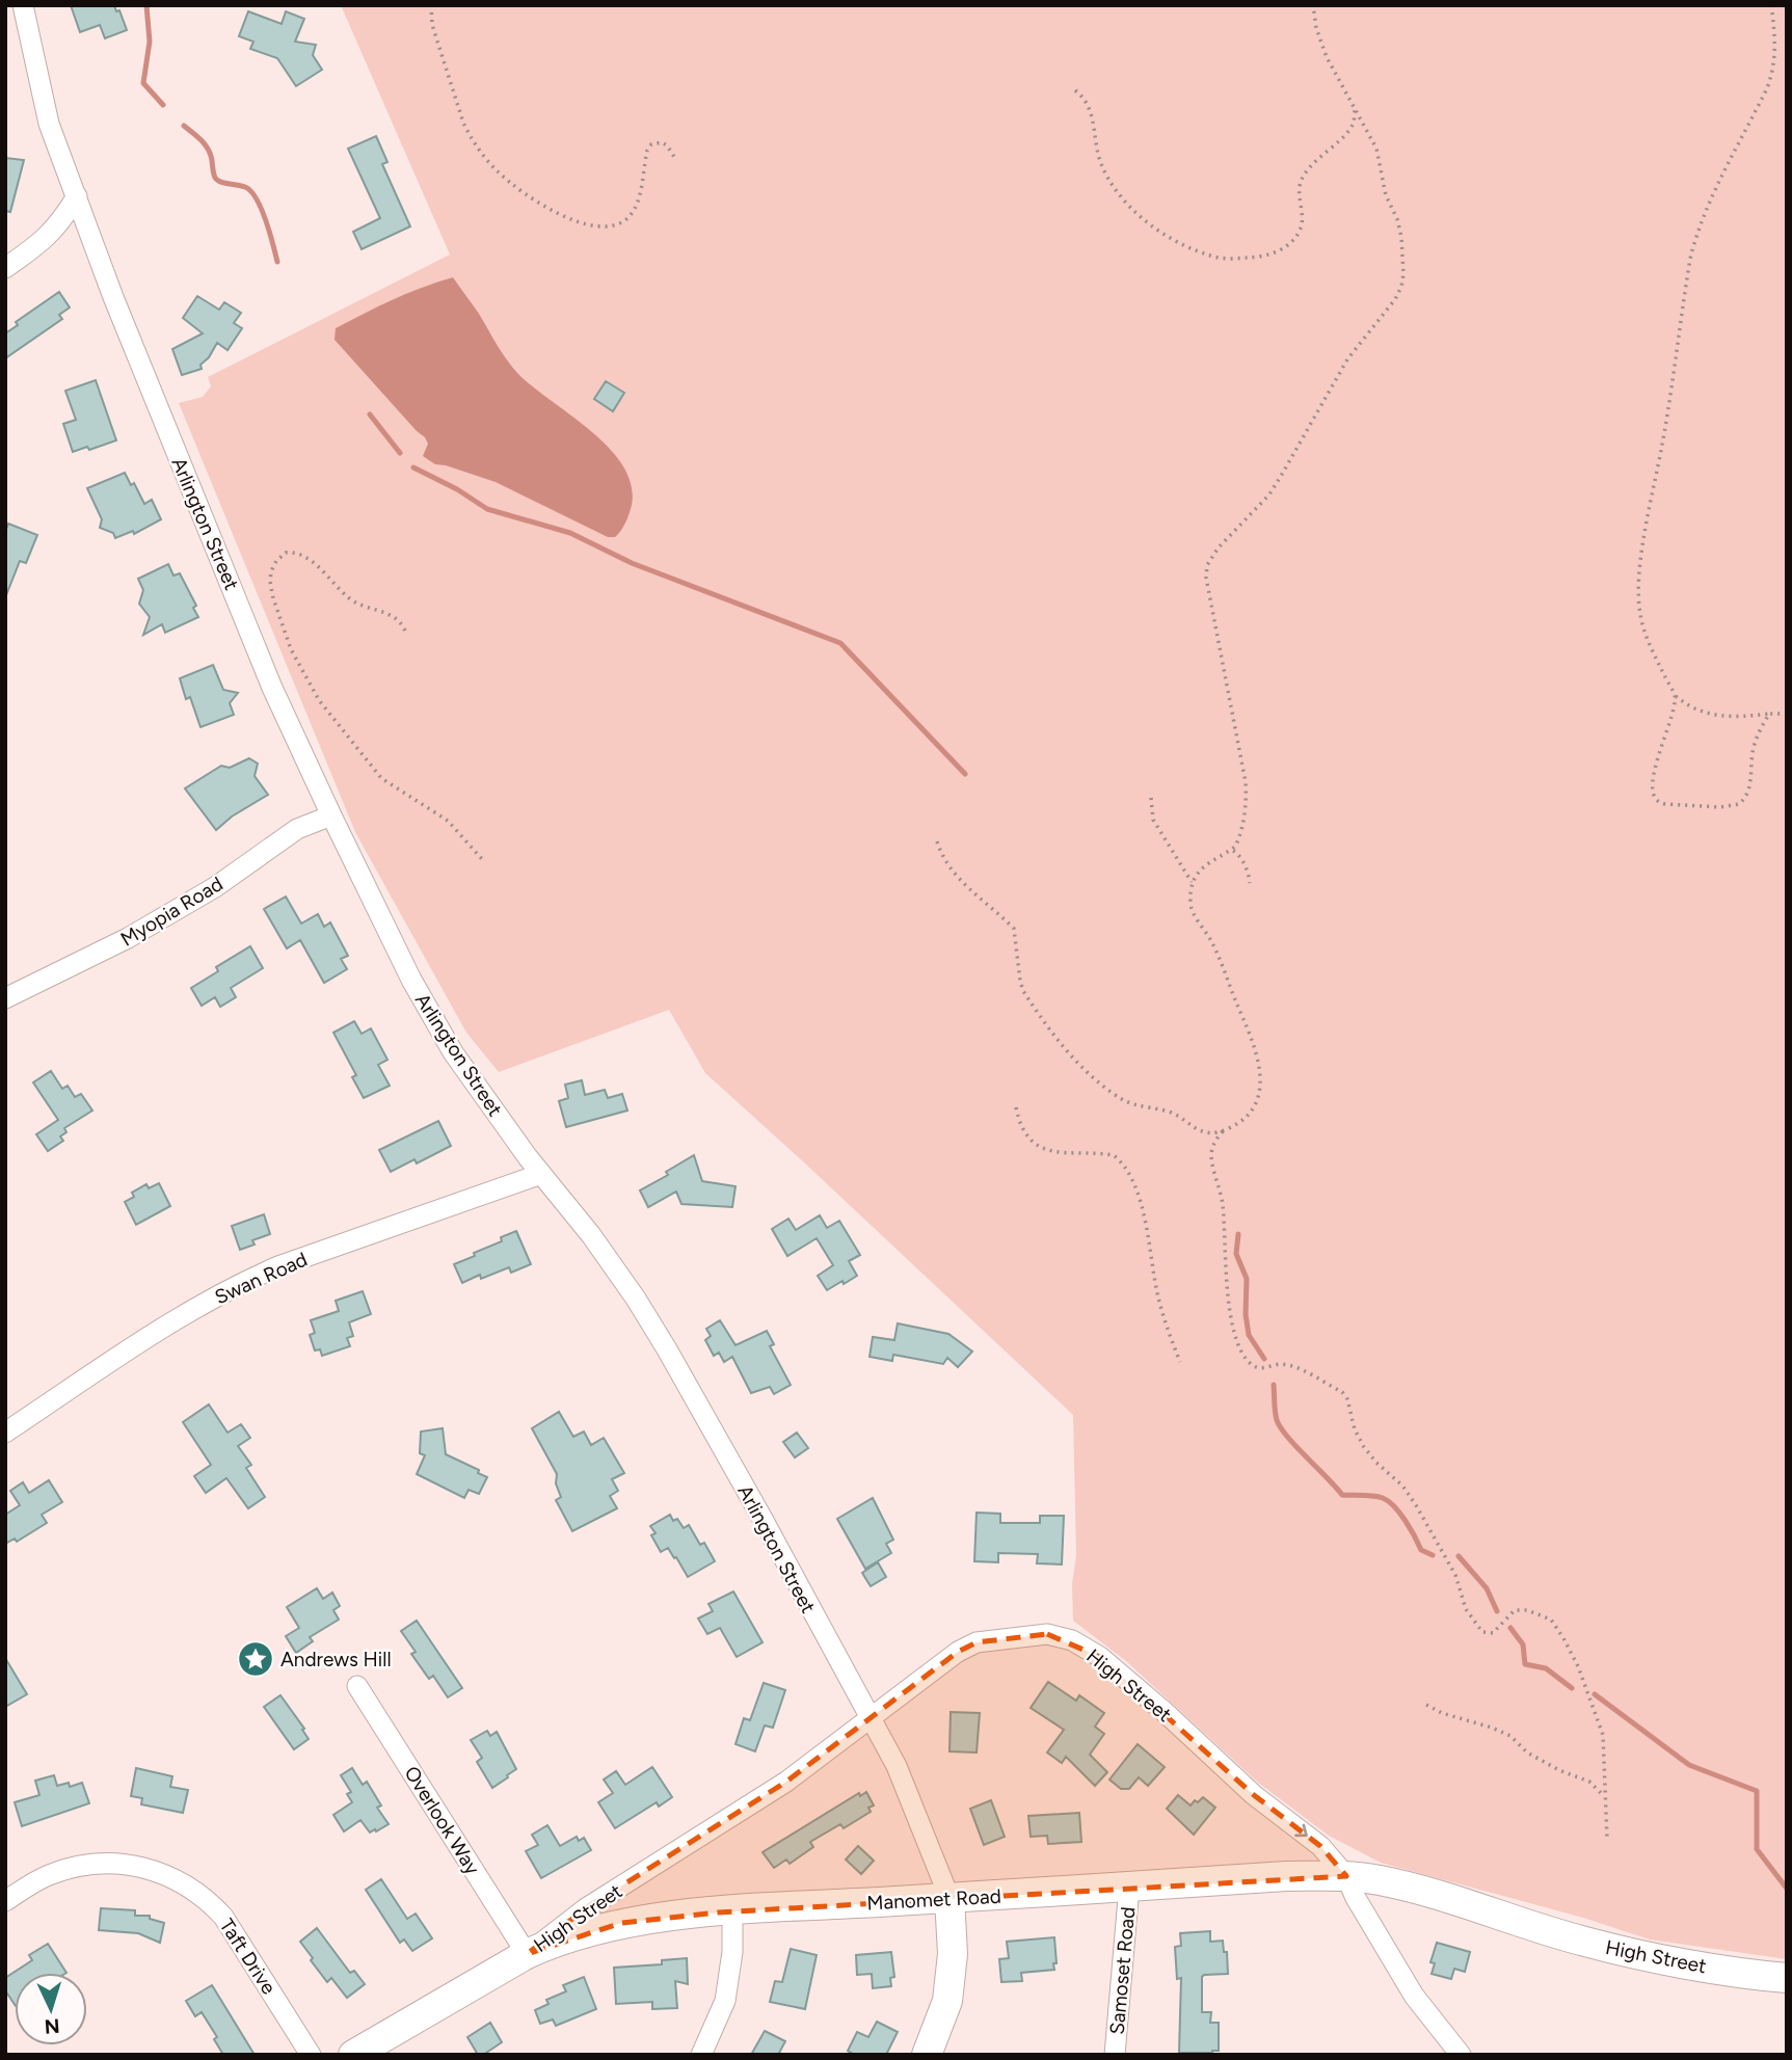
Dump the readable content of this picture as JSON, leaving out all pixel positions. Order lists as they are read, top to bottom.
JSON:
{
  "streets": {
    "main road": ["Arlington Street", "High Street", "Manomet Road"],
    "street": [
      "Myopia Road",
      "Swan Road",
      "Overlook Way",
      "Taft Drive",
      "Samoset Road"
    ]
  },
  "crossings": [
    ["Arlington Street", "Myopia Road"],
    ["Arlington Street", "Swan Road"],
    ["Arlington Street", "High Street"],
    ["Arlington Street", "Manomet Road"],
    ["High Street", "Overlook Way"],
    ["High Street", "Manomet Road"],
    ["Overlook Way", "Manomet Road"],
    ["Manomet Road", "Samoset Road"]
  ],
  "places": {
    "place": ["Andrews Hill"]
  },
  "north": "bottom"
}
